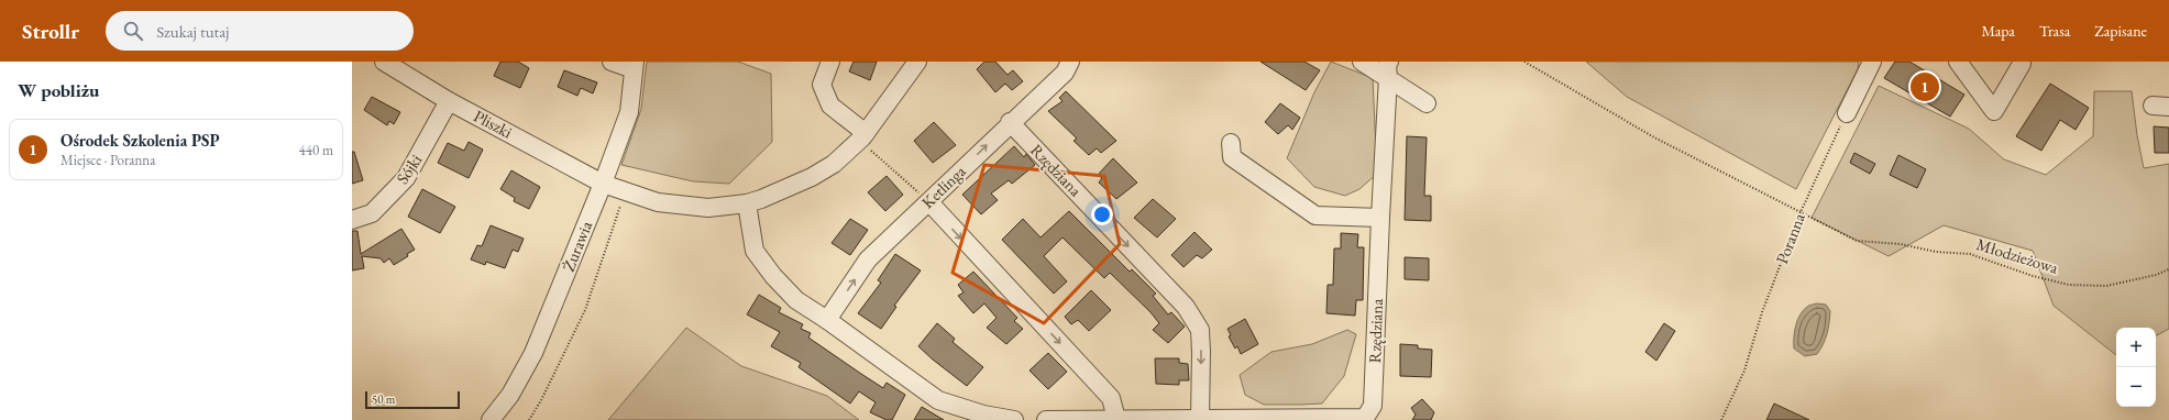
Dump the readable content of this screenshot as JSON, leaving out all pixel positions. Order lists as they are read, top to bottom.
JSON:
{
  "streets": {
    "street": [
      "Pliszki",
      "Sójki",
      "Rzędziana",
      "Ketlinga",
      "Żurawia"
    ],
    "path": ["Poranna", "Młodzieżowa"]
  },
  "crossings": [
    ["Pliszki", "Sójki"],
    ["Pliszki", "Żurawia"],
    ["Rzędziana", "Ketlinga"],
    ["Poranna", "Młodzieżowa"]
  ],
  "one_way": ["Ketlinga"],
  "scale_bar": "50 m",
  "page": {
    "header": "Strollr",
    "search": "Szukaj tutaj",
    "nav": ["Mapa", "Trasa", "Zapisane"],
    "heading": "W pobliżu",
    "pins": "1",
    "list": [
      {
        "mark": "1",
        "name": "Ośrodek Szkolenia PSP",
        "note": "Miejsce · Poranna",
        "value": "440 m"
      }
    ],
    "map_buttons": ["+", "−"],
    "scale": "50 m"
  }
}
